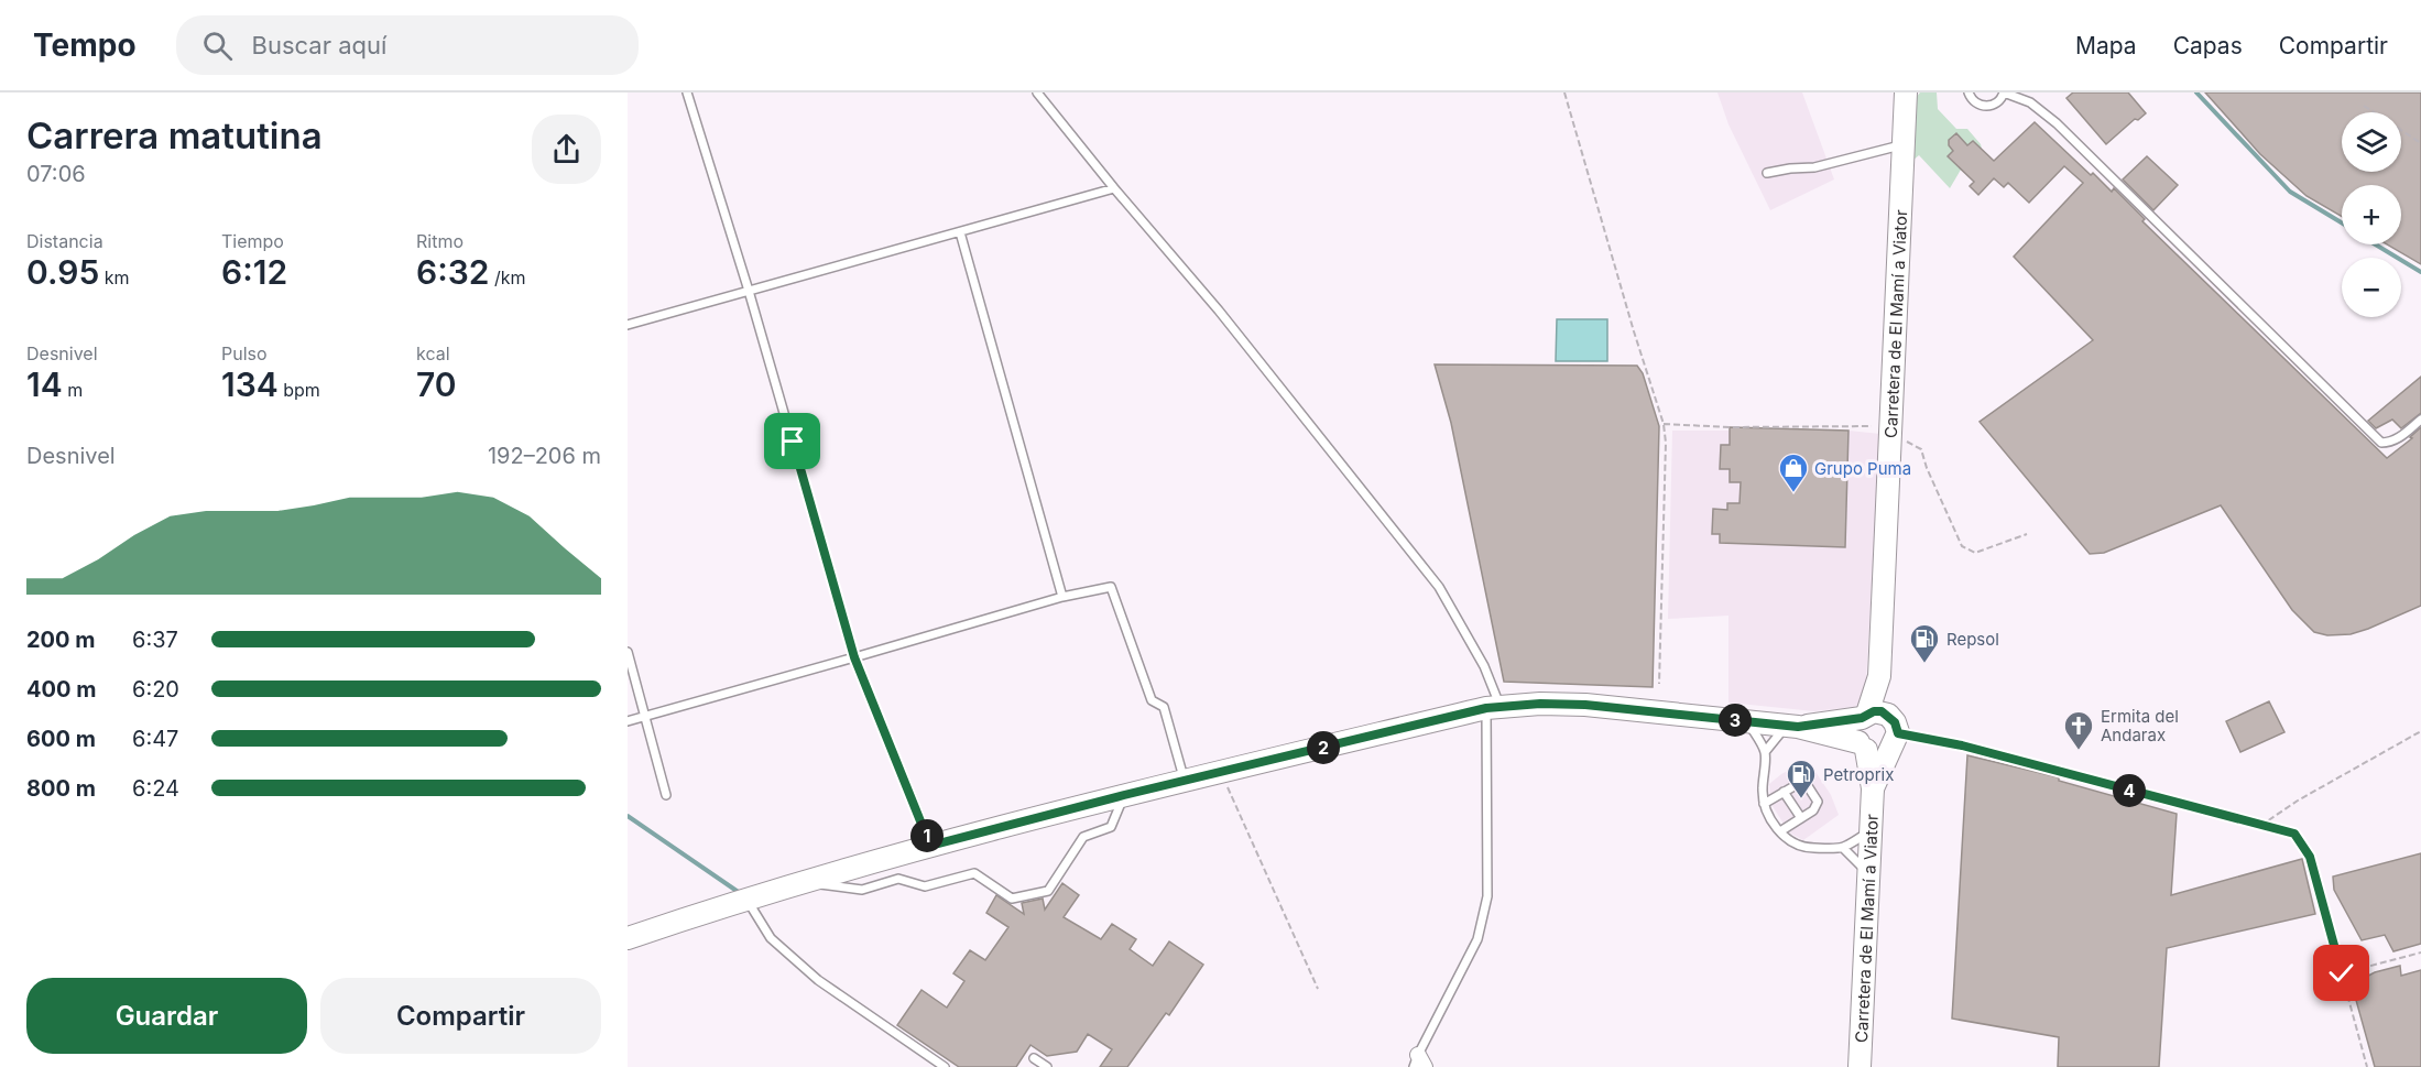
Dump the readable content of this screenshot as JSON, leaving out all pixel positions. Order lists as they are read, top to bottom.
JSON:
{
  "streets": {
    "street": ["Carretera de El Mamí a Viator"]
  },
  "places": {
    "shop": ["Grupo Puma"],
    "fuel station": ["Repsol", "Petroprix"],
    "church": ["Ermita del Andarax"]
  },
  "page": {
    "header": "Tempo",
    "search": "Buscar aquí",
    "nav": ["Mapa", "Capas", "Compartir"],
    "heading": ["Carrera matutina", "07:06"],
    "map_buttons": ["+", "−"],
    "stats": [
      ["Distancia", "0.95 km"],
      ["Tiempo", "6:12"],
      ["Ritmo", "6:32 /km"],
      ["Desnivel", "14 m"],
      ["Pulso", "134 bpm"],
      ["kcal", "70"]
    ],
    "chart": ["Desnivel", "192–206 m"],
    "list": [
      {
        "name": "200 m",
        "note": "6:37"
      },
      {
        "name": "400 m",
        "note": "6:20"
      },
      {
        "name": "600 m",
        "note": "6:47"
      },
      {
        "name": "800 m",
        "note": "6:24"
      }
    ],
    "pins": [
      "3",
      "2",
      "4",
      "1"
    ],
    "buttons": ["Guardar", "Compartir"]
  }
}
